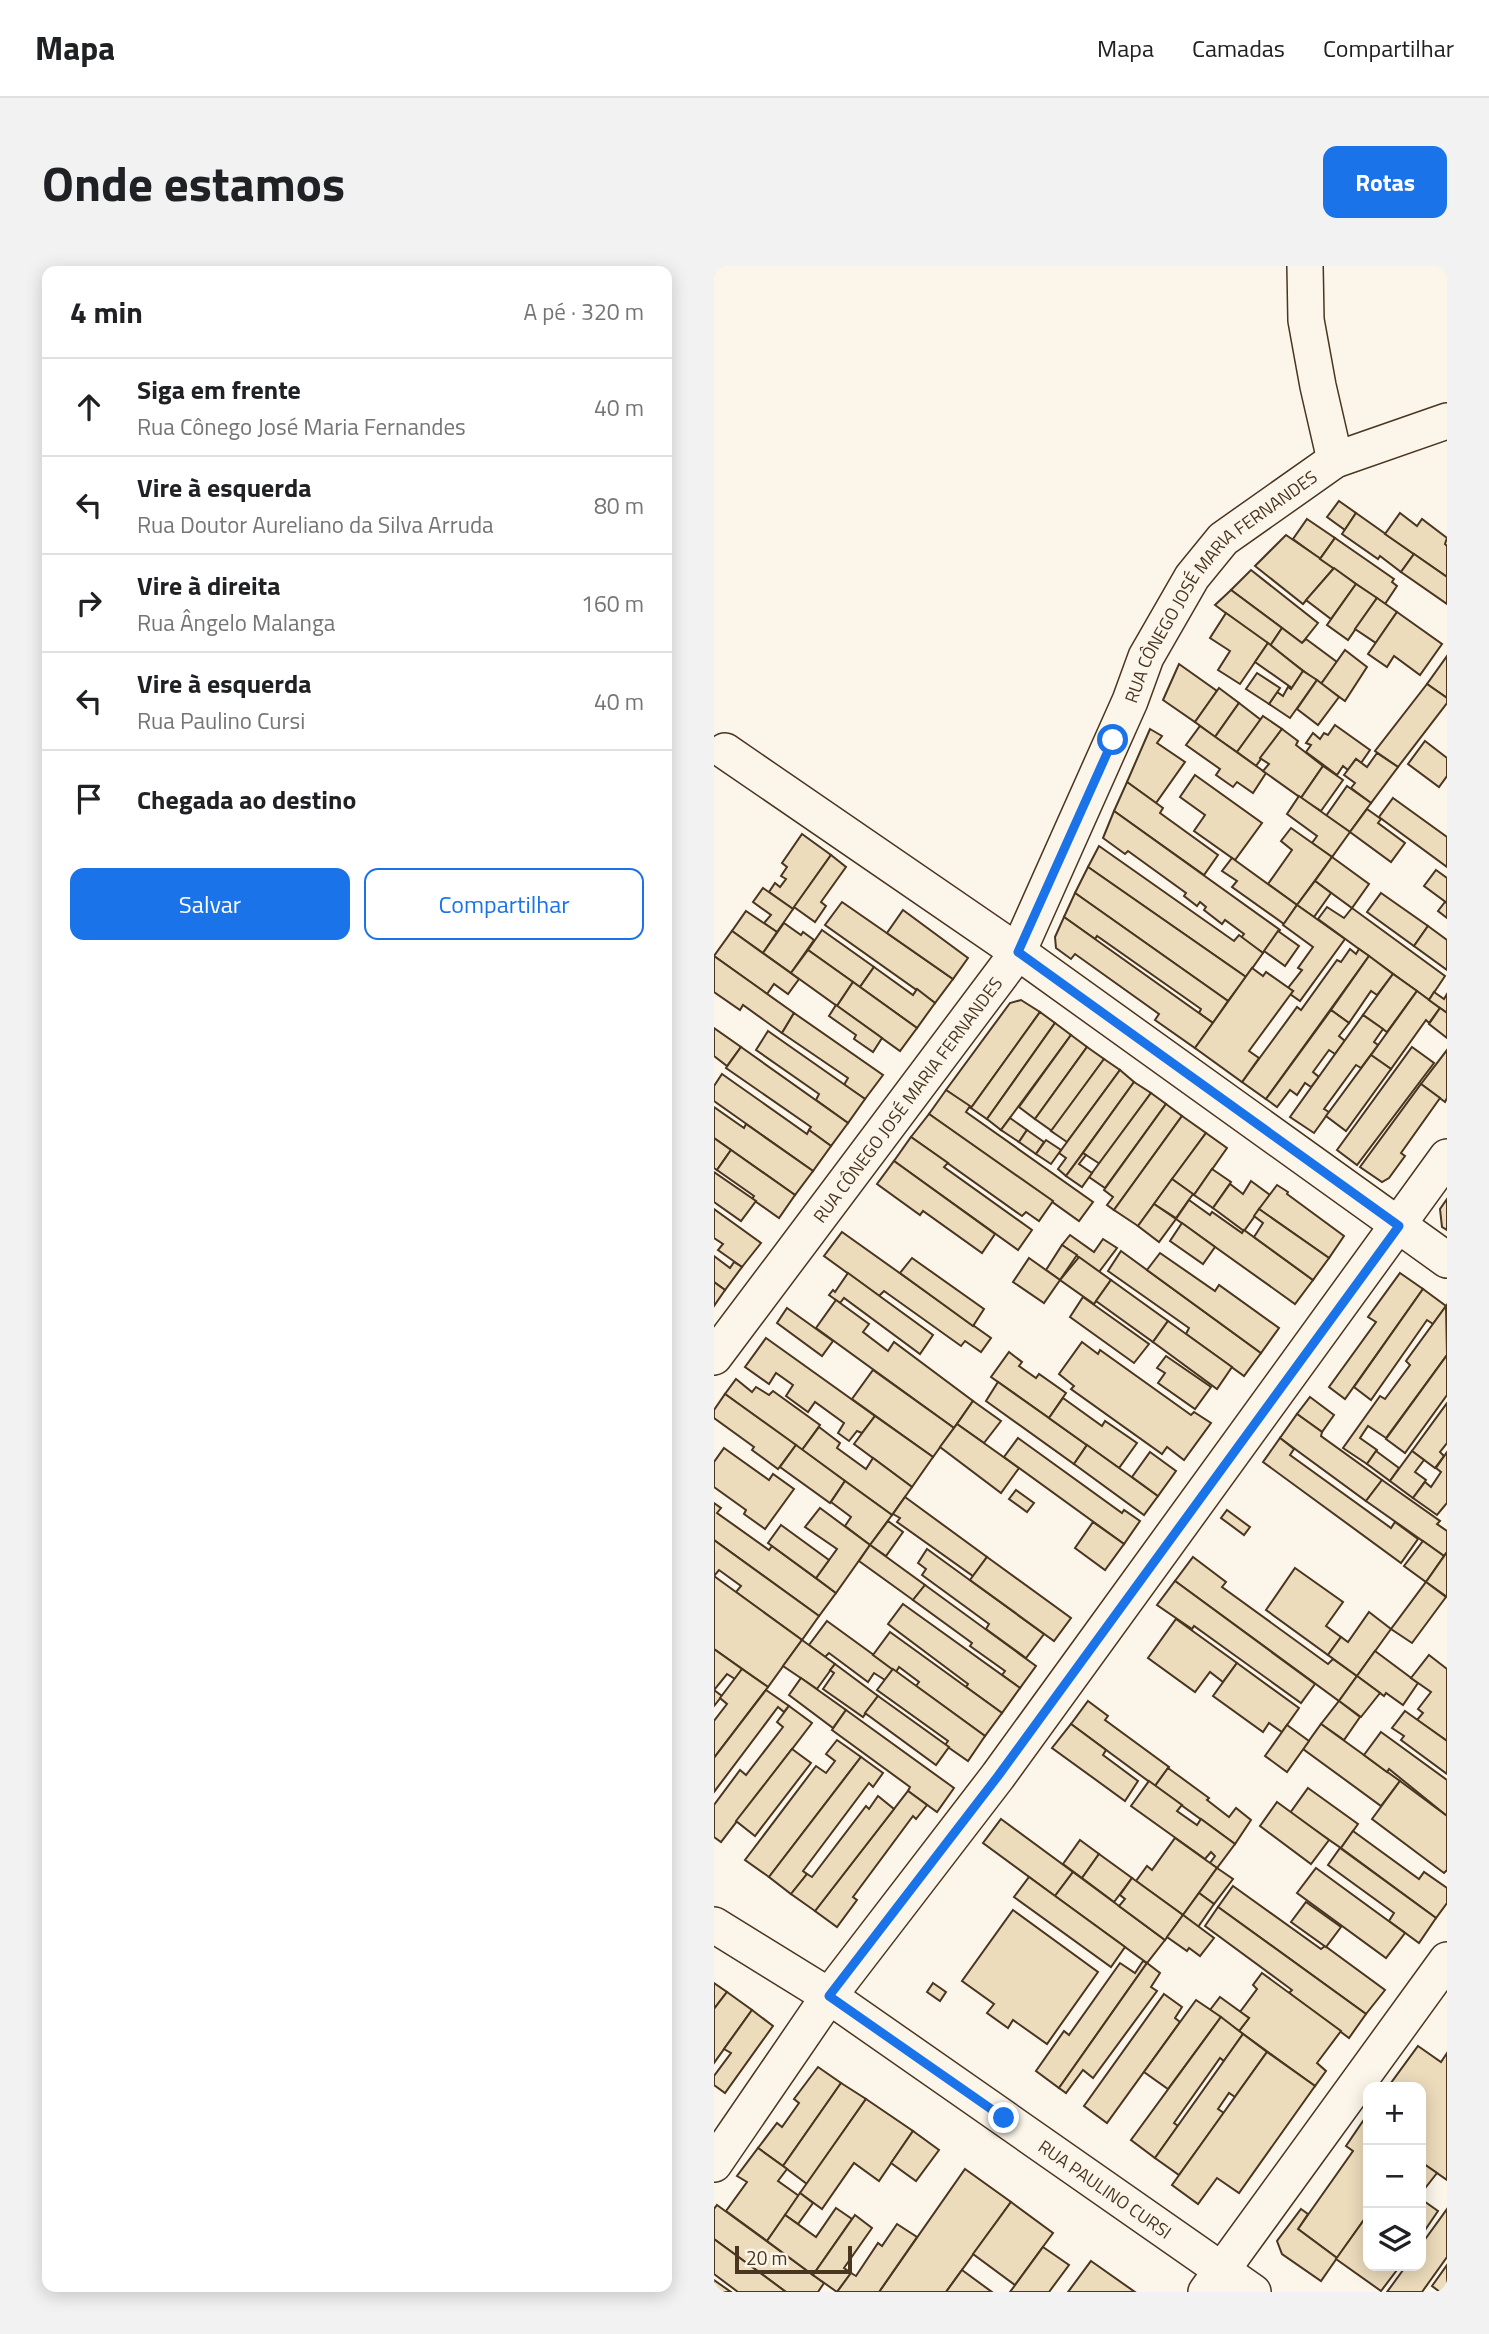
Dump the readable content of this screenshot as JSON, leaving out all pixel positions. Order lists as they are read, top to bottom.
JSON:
{
  "streets": {
    "street": ["RUA CÔNEGO JOSÉ MARIA FERNANDES", "RUA PAULINO CURSI"]
  },
  "scale_bar": "20 m",
  "page": {
    "header": "Mapa",
    "nav": ["Mapa", "Camadas", "Compartilhar"],
    "title": "Onde estamos",
    "buttons": [
      "Rotas",
      ["Salvar", "Compartilhar"]
    ],
    "heading": ["4 min", "A pé · 320 m"],
    "list": [
      ["Siga em frente", "Rua Cônego José Maria Fernandes", "40 m"],
      ["Vire à esquerda", "Rua Doutor Aureliano da Silva Arruda", "80 m"],
      ["Vire à direita", "Rua Ângelo Malanga", "160 m"],
      ["Vire à esquerda", "Rua Paulino Cursi", "40 m"],
      "Chegada ao destino"
    ],
    "map_buttons": ["+", "−"],
    "scale": "20 m"
  }
}
